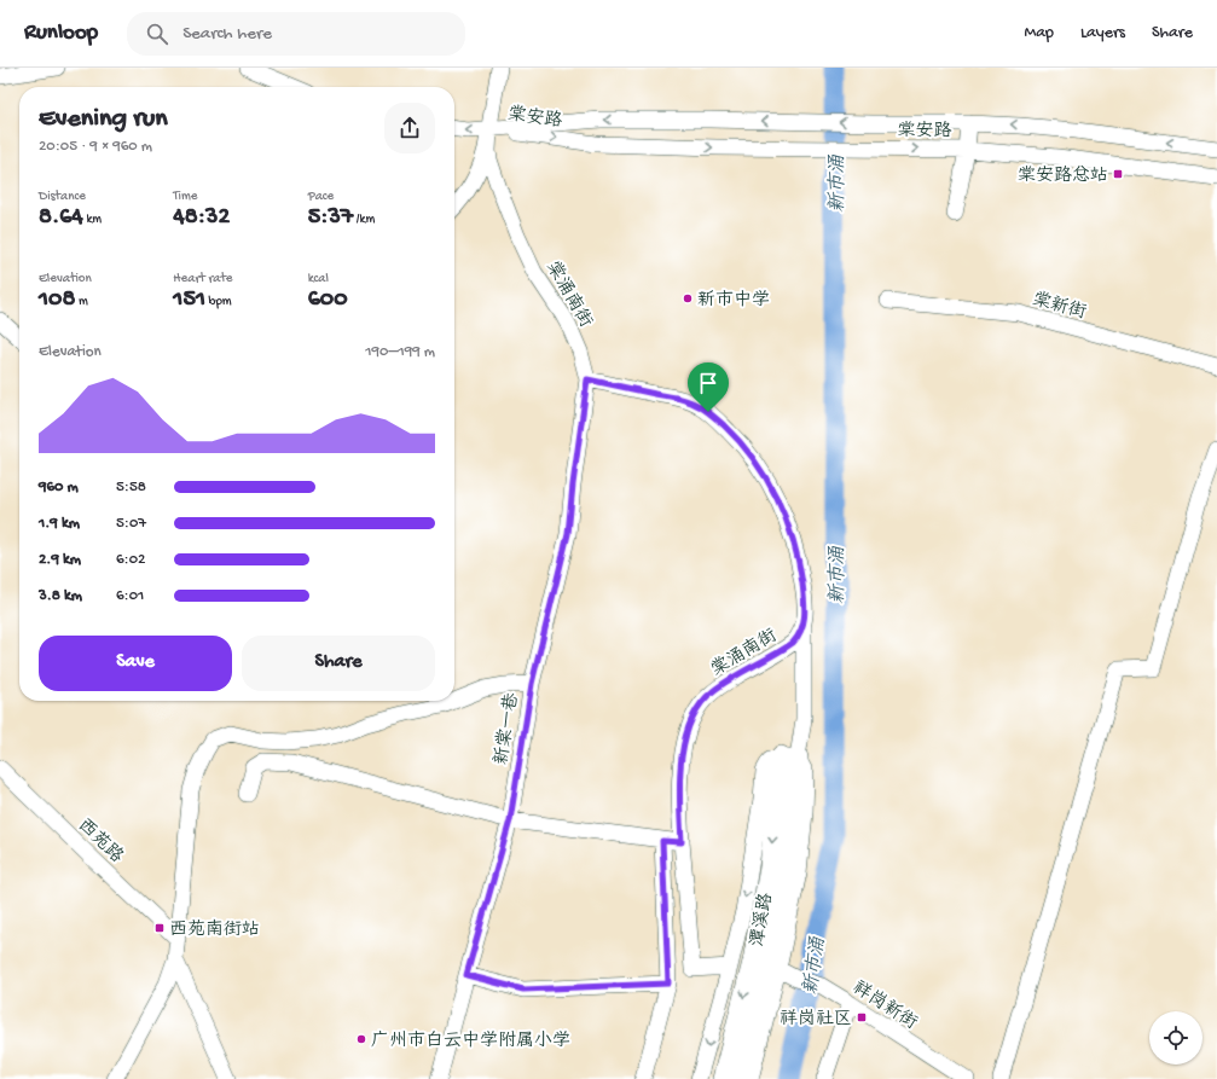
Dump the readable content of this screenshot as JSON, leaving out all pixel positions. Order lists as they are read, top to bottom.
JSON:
{
  "streets": {
    "main road": ["潭溪路"],
    "street": [
      "棠安路",
      "棠涌南街",
      "棠新街",
      "新棠一巷",
      "西苑路",
      "祥岗新街"
    ]
  },
  "crossings": [
    ["棠安路", "棠涌南街"],
    ["棠涌南街", "新棠一巷"]
  ],
  "water": ["新市涌"],
  "places": {
    "transit": ["棠安路总站", "西苑南街站", "祥岗社区"],
    "other": ["新市中学", "广州市白云中学附属小学"]
  },
  "page": {
    "header": "Runloop",
    "search": "Search here",
    "nav": ["Map", "Layers", "Share"],
    "heading": ["Evening run", "20:05 · 9 × 960 m"],
    "stats": [
      ["Distance", "8.64 km"],
      ["Time", "48:32"],
      ["Pace", "5:37 /km"],
      ["Elevation", "108 m"],
      ["Heart rate", "151 bpm"],
      ["kcal", "600"]
    ],
    "chart": ["Elevation", "190–199 m"],
    "list": [
      {
        "name": "960 m",
        "note": "5:58"
      },
      {
        "name": "1.9 km",
        "note": "5:07"
      },
      {
        "name": "2.9 km",
        "note": "6:02"
      },
      {
        "name": "3.8 km",
        "note": "6:01"
      }
    ],
    "buttons": ["Save", "Share"]
  }
}
